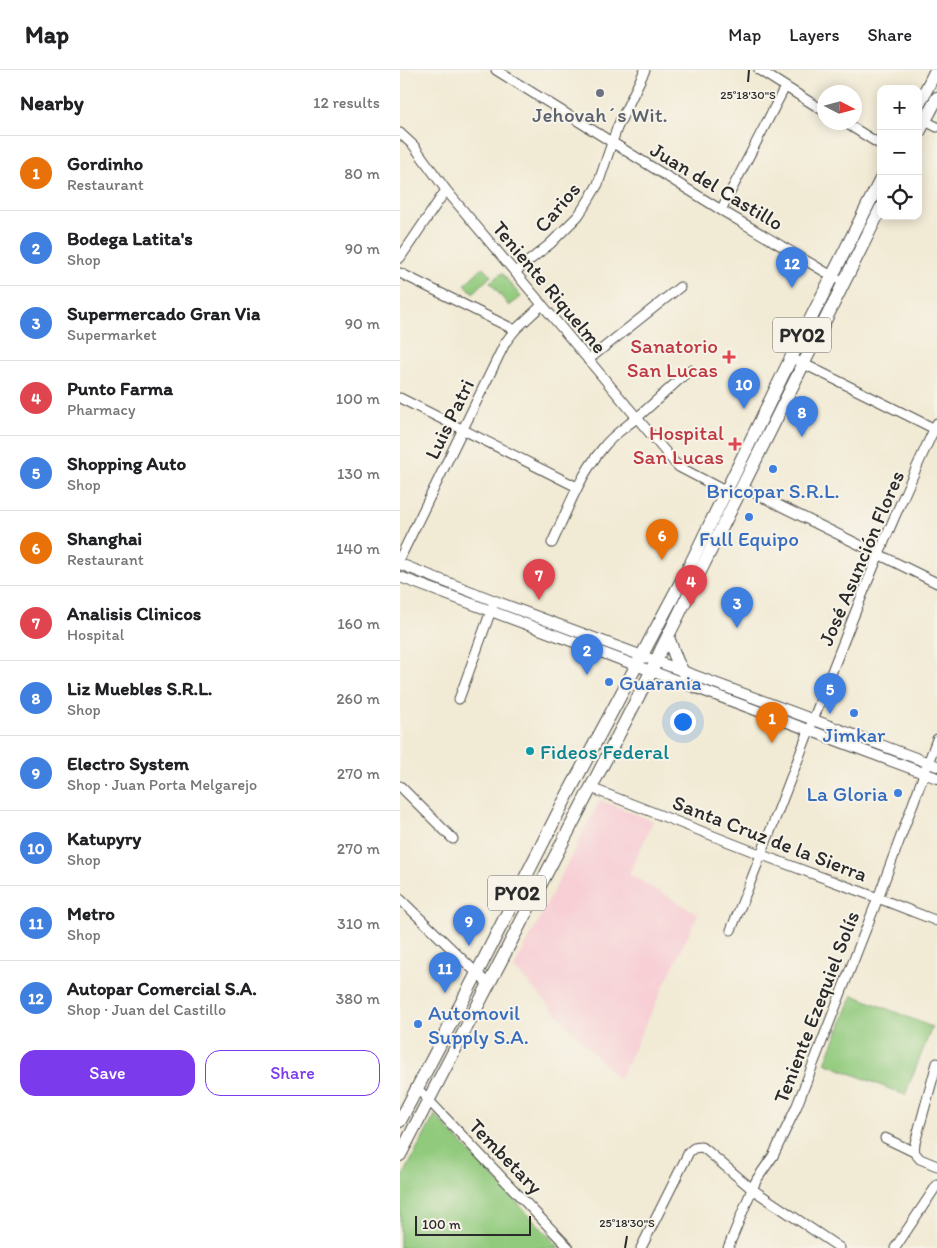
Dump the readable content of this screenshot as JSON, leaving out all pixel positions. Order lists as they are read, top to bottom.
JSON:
{
  "streets": {
    "highway": ["PY02"],
    "street": [
      "Juan del Castillo",
      "Carios",
      "Teniente Riquelme",
      "Luis Patri",
      "José Asunción Flores",
      "Santa Cruz de la Sierra",
      "Teniente Ezequiel Solís",
      "Tembetary"
    ]
  },
  "crossings": [
    ["Juan del Castillo", "Carios"],
    ["Juan del Castillo", "PY02"],
    ["Carios", "Teniente Riquelme"],
    ["Teniente Riquelme", "PY02"],
    ["Teniente Riquelme", "Luis Patri"],
    ["PY02", "Santa Cruz de la Sierra"],
    ["PY02", "Tembetary"],
    ["José Asunción Flores", "Santa Cruz de la Sierra"],
    ["Santa Cruz de la Sierra", "Teniente Ezequiel Solís"]
  ],
  "places": {
    "other": [
      "Jehovah´s Wit.",
      "Bricopar S.R.L.",
      "Full Equipo",
      "Guarania",
      "Jimkar",
      "Fideos Federal",
      "La Gloria",
      "Automovil Supply S.A."
    ],
    "health": ["Sanatorio San Lucas", "Hospital San Lucas"]
  },
  "scale_bar": "100 m",
  "north": "right",
  "page": {
    "header": "Map",
    "nav": ["Map", "Layers", "Share"],
    "heading": ["Nearby", "12 results"],
    "map_buttons": ["+", "−"],
    "list": [
      {
        "mark": "1",
        "name": "Gordinho",
        "note": "Restaurant",
        "value": "80 m"
      },
      {
        "mark": "2",
        "name": "Bodega Latita's",
        "note": "Shop",
        "value": "90 m"
      },
      {
        "mark": "3",
        "name": "Supermercado Gran Via",
        "note": "Supermarket",
        "value": "90 m"
      },
      {
        "mark": "4",
        "name": "Punto Farma",
        "note": "Pharmacy",
        "value": "100 m"
      },
      {
        "mark": "5",
        "name": "Shopping Auto",
        "note": "Shop",
        "value": "130 m"
      },
      {
        "mark": "6",
        "name": "Shanghai",
        "note": "Restaurant",
        "value": "140 m"
      },
      {
        "mark": "7",
        "name": "Analisis Clinicos",
        "note": "Hospital",
        "value": "160 m"
      },
      {
        "mark": "8",
        "name": "Liz Muebles S.R.L.",
        "note": "Shop",
        "value": "260 m"
      },
      {
        "mark": "9",
        "name": "Electro System",
        "note": "Shop · Juan Porta Melgarejo",
        "value": "270 m"
      },
      {
        "mark": "10",
        "name": "Katupyry",
        "note": "Shop",
        "value": "270 m"
      },
      {
        "mark": "11",
        "name": "Metro",
        "note": "Shop",
        "value": "310 m"
      },
      {
        "mark": "12",
        "name": "Autopar Comercial S.A.",
        "note": "Shop · Juan del Castillo",
        "value": "380 m"
      }
    ],
    "pins": [
      "12",
      "10",
      "8",
      "6",
      "7",
      "4",
      "3",
      "2",
      "5",
      "1",
      "9",
      "11"
    ],
    "buttons": ["Save", "Share"],
    "scale": "100 m"
  },
  "coordinates": ["25°18'30\"S"]
}
